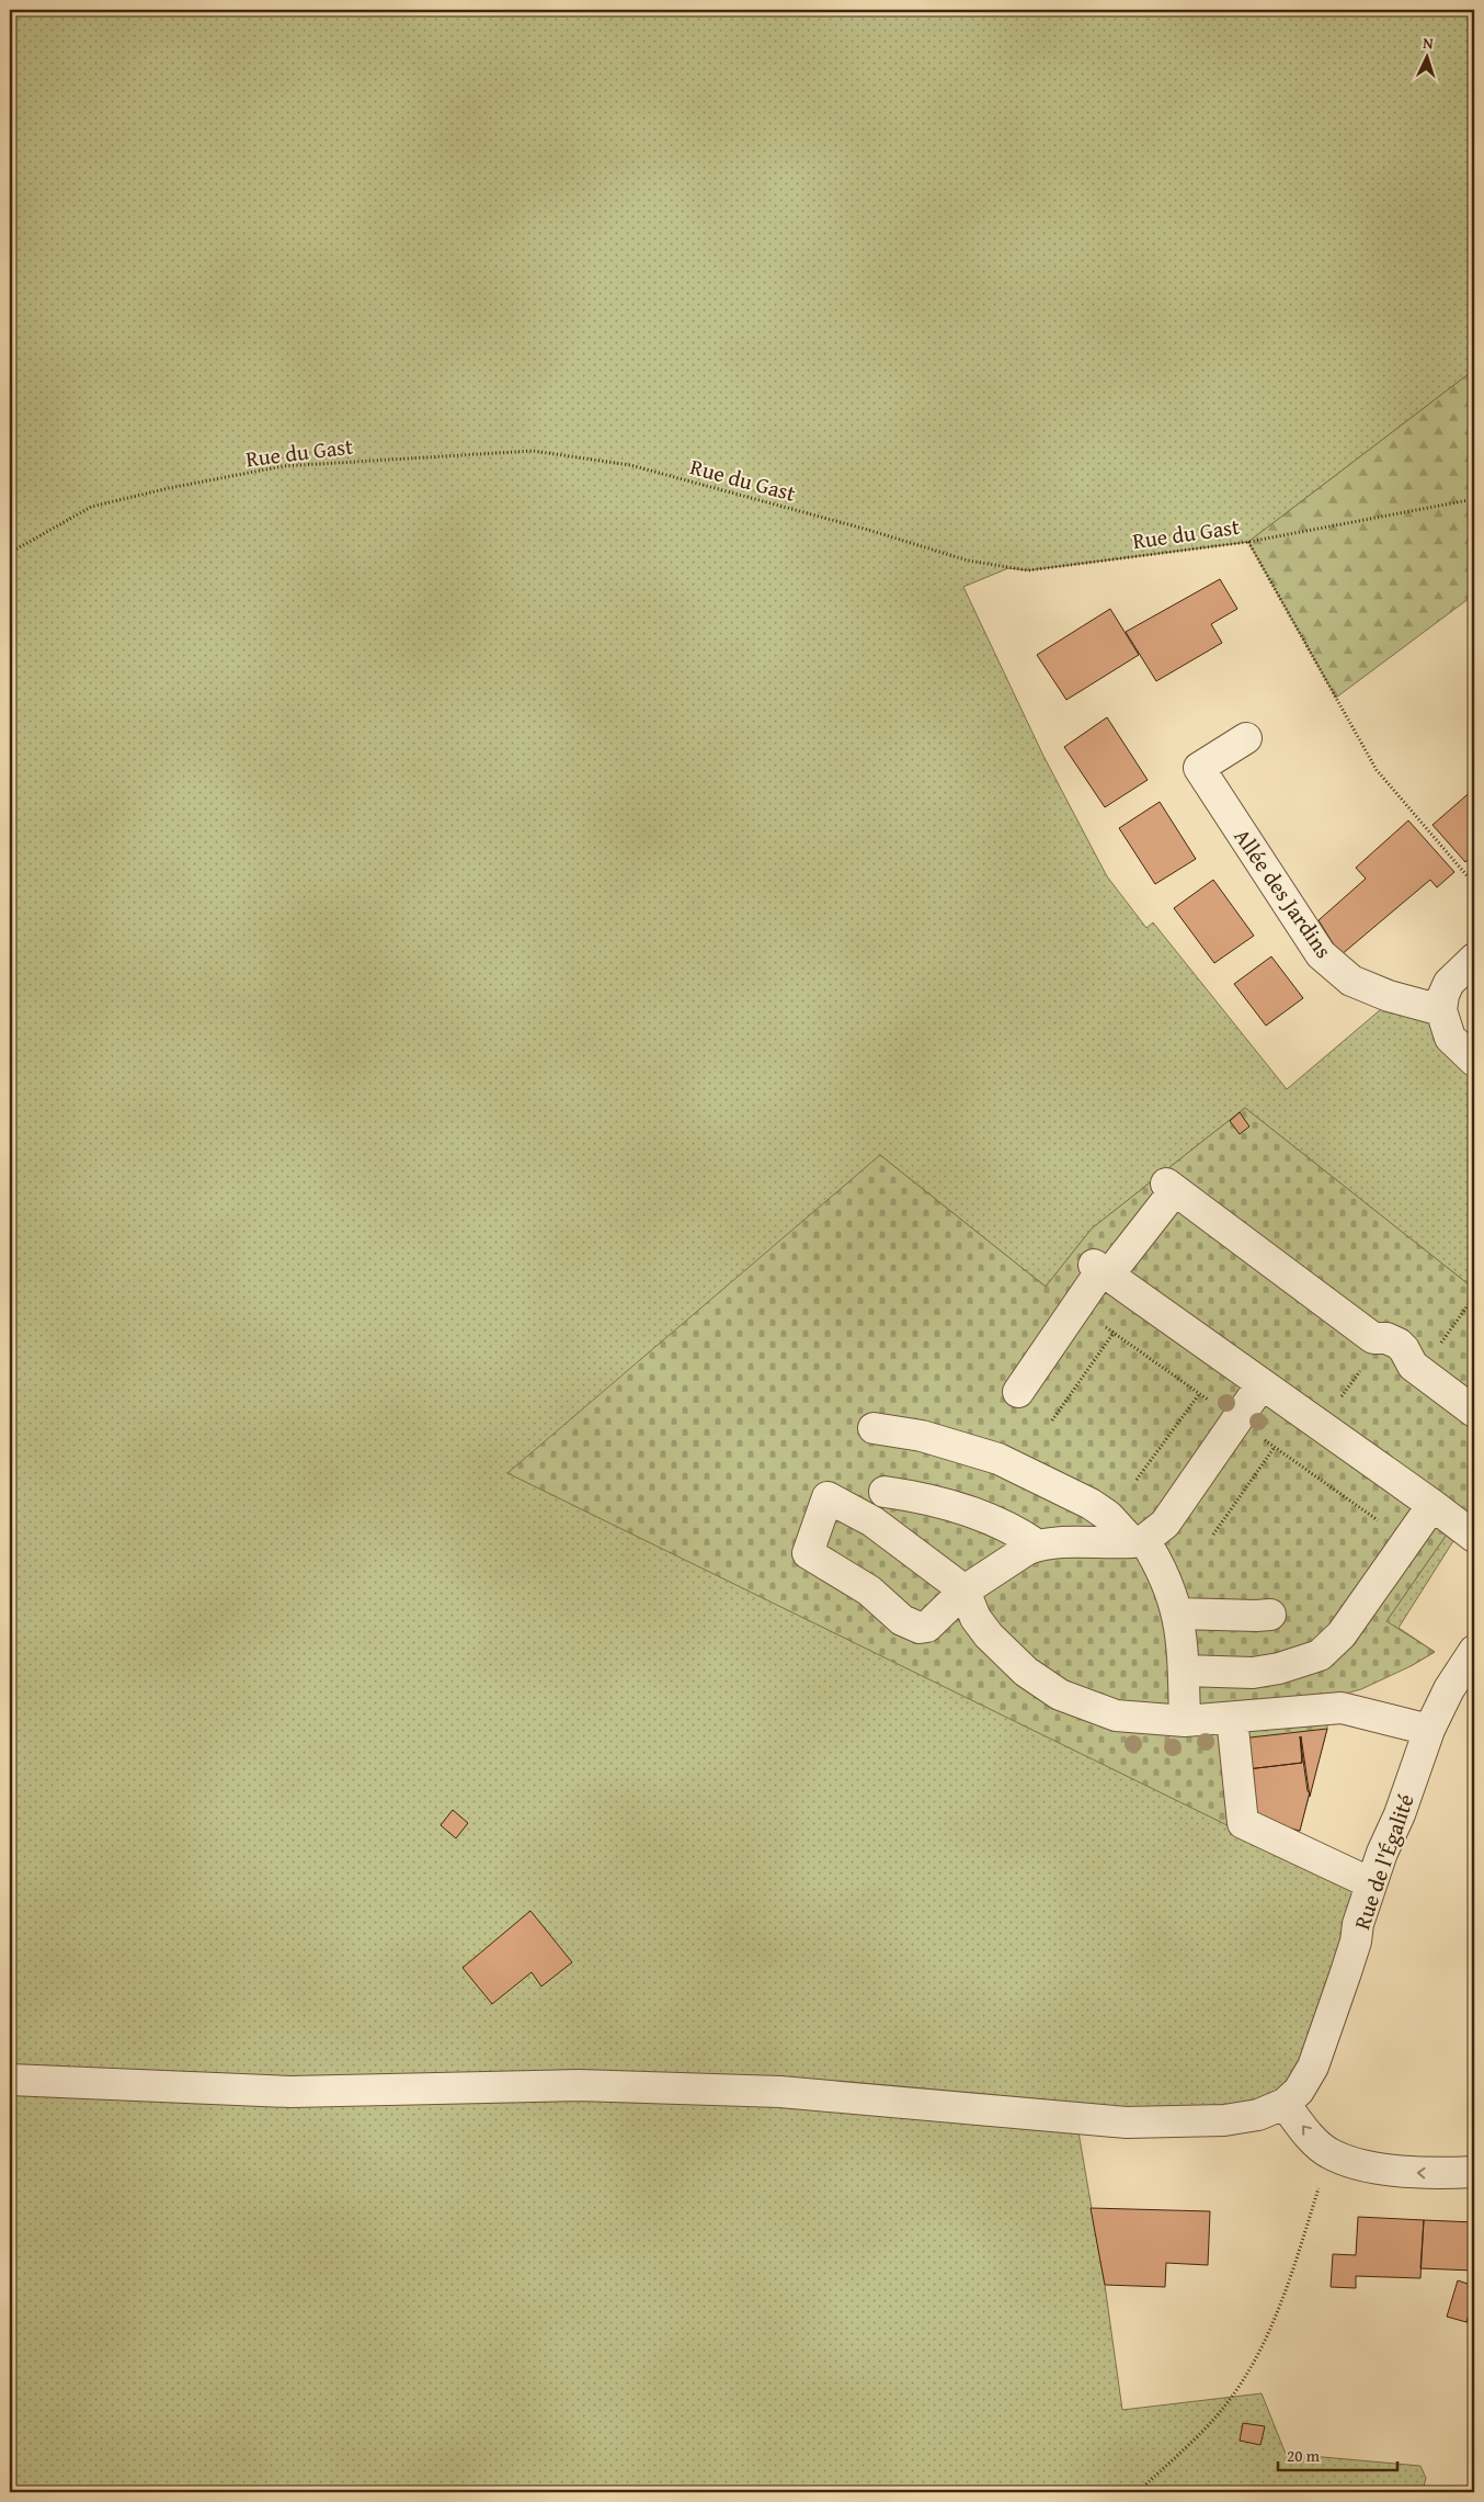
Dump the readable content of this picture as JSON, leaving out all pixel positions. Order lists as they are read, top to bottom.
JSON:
{
  "streets": {
    "street": ["Allée des Jardins", "Rue de l'Égalité"],
    "path": ["Rue du Gast"]
  },
  "scale_bar": "20 m",
  "north": "top"
}
